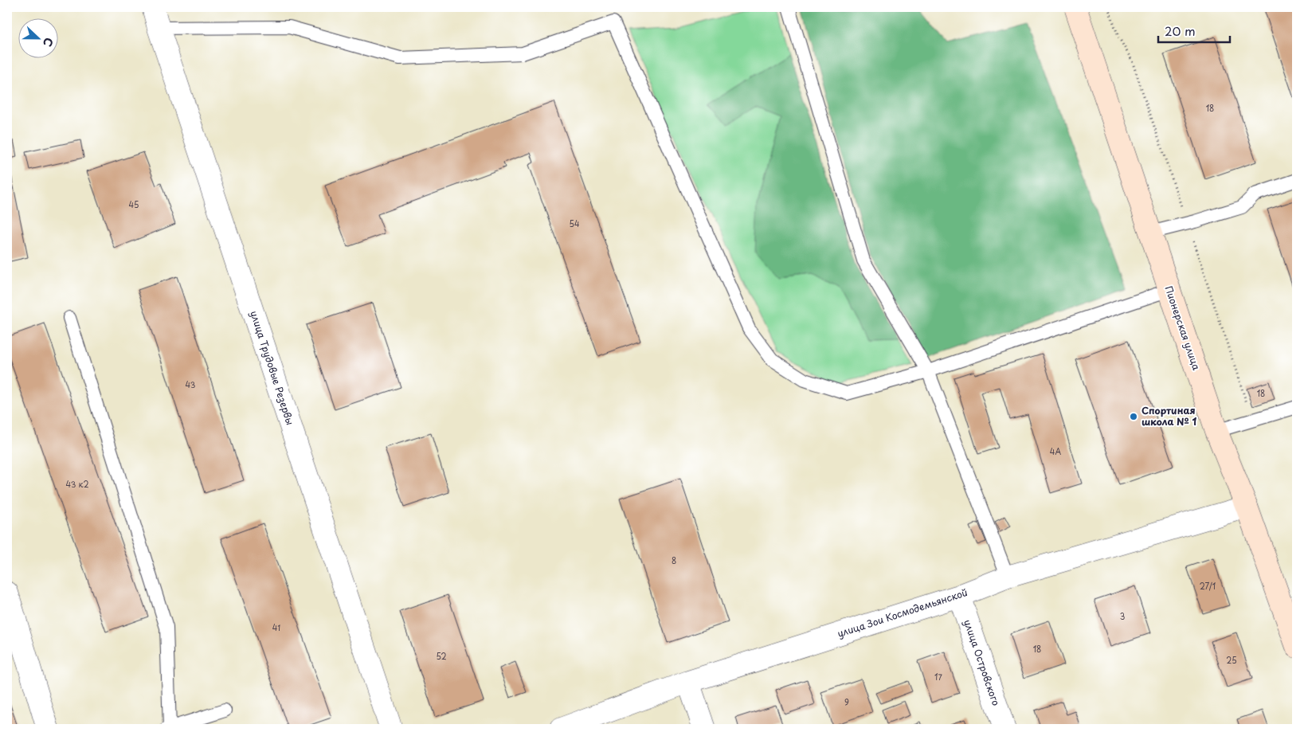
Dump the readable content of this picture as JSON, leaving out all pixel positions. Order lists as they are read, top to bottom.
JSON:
{
  "streets": {
    "street": [
      "Пионерская улица",
      "улица Трудовые Резервы",
      "улица Зои Космодемьянской",
      "улица Островского"
    ]
  },
  "crossings": [
    ["Пионерская улица", "улица Зои Космодемьянской"],
    ["улица Зои Космодемьянской", "улица Островского"]
  ],
  "places": ["Спортиная школа № 1"],
  "house_numbers": [
    "18",
    "45",
    "54",
    "43",
    "18",
    "4А",
    "43 к2",
    "8",
    "27/1",
    "3",
    "41",
    "18",
    "52",
    "25",
    "17",
    "9"
  ],
  "scale_bar": "20 m",
  "north": "right"
}
